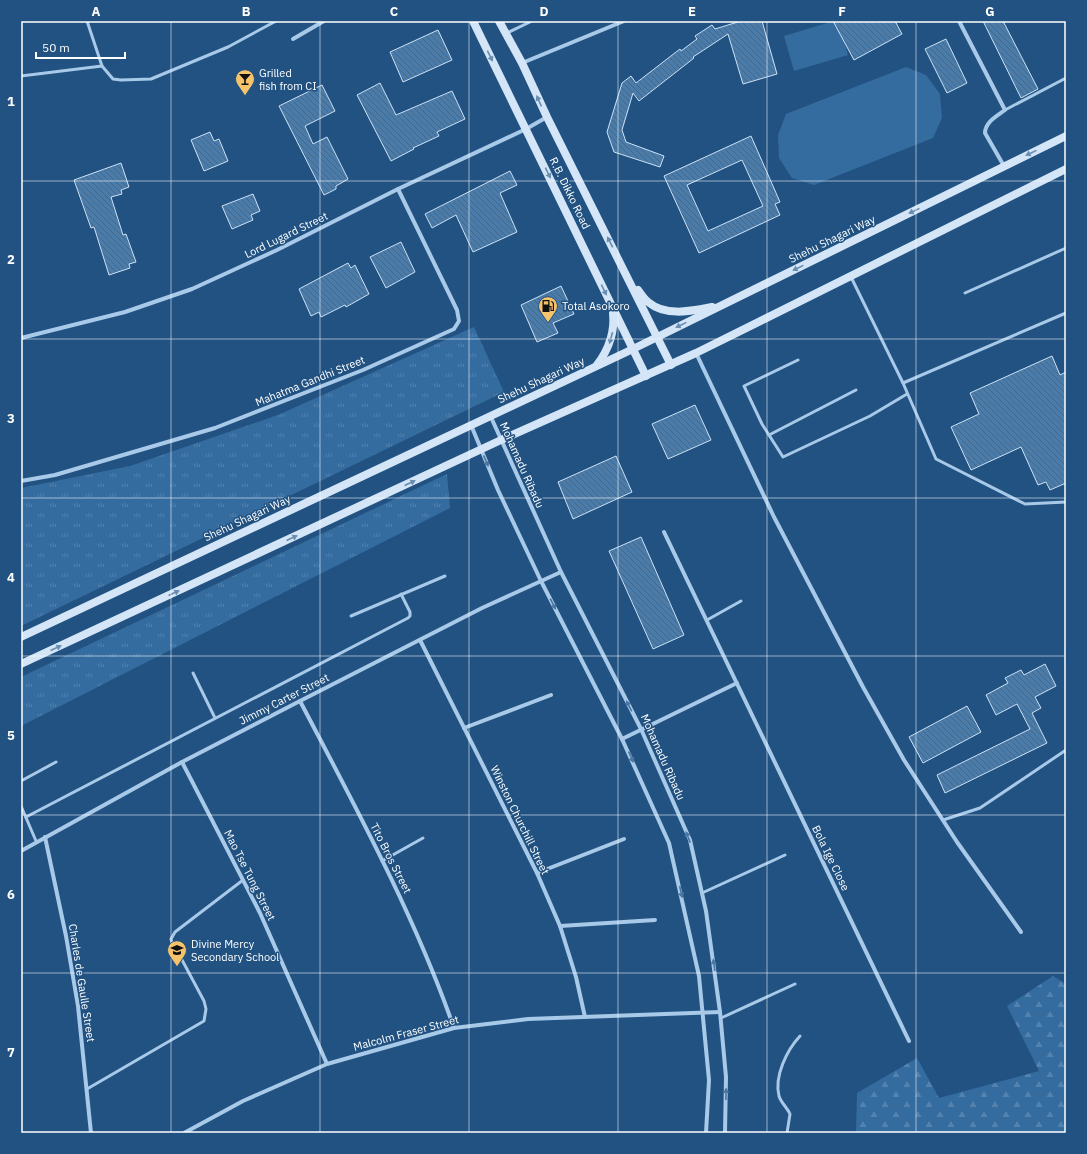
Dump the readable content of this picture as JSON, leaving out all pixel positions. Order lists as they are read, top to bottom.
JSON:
{
  "streets": {
    "main road": ["R.B. Dikko Road", "Shehu Shagari Way"],
    "street": [
      "Lord Lugard Street",
      "Mahatma Gandhi Street",
      "Mohamadu Ribadu",
      "Jimmy Carter Street",
      "Winston Churchill Street",
      "Tito Bros Street",
      "Bola Ige Close",
      "Mao Tse Tung Street",
      "Charles de Gaulle Street",
      "Malcolm Fraser Street"
    ]
  },
  "crossings": [
    ["R.B. Dikko Road", "Lord Lugard Street"],
    ["R.B. Dikko Road", "Shehu Shagari Way"],
    ["Lord Lugard Street", "Mahatma Gandhi Street"],
    ["Shehu Shagari Way", "Mohamadu Ribadu"],
    ["Mohamadu Ribadu", "Jimmy Carter Street"],
    ["Mohamadu Ribadu", "Malcolm Fraser Street"],
    ["Jimmy Carter Street", "Winston Churchill Street"],
    ["Jimmy Carter Street", "Tito Bros Street"],
    ["Jimmy Carter Street", "Mao Tse Tung Street"],
    ["Jimmy Carter Street", "Charles de Gaulle Street"],
    ["Winston Churchill Street", "Malcolm Fraser Street"],
    ["Tito Bros Street", "Malcolm Fraser Street"],
    ["Mao Tse Tung Street", "Malcolm Fraser Street"]
  ],
  "places": {
    "bar": ["Grilled fish from CI"],
    "fuel station": ["Total Asokoro"],
    "school or university": ["Divine Mercy Secondary School"]
  },
  "scale_bar": "50 m",
  "grid": {
    "columns": [
      "A",
      "B",
      "C",
      "D",
      "E",
      "F",
      "G"
    ],
    "rows": [
      "1",
      "2",
      "3",
      "4",
      "5",
      "6",
      "7"
    ]
  }
}
